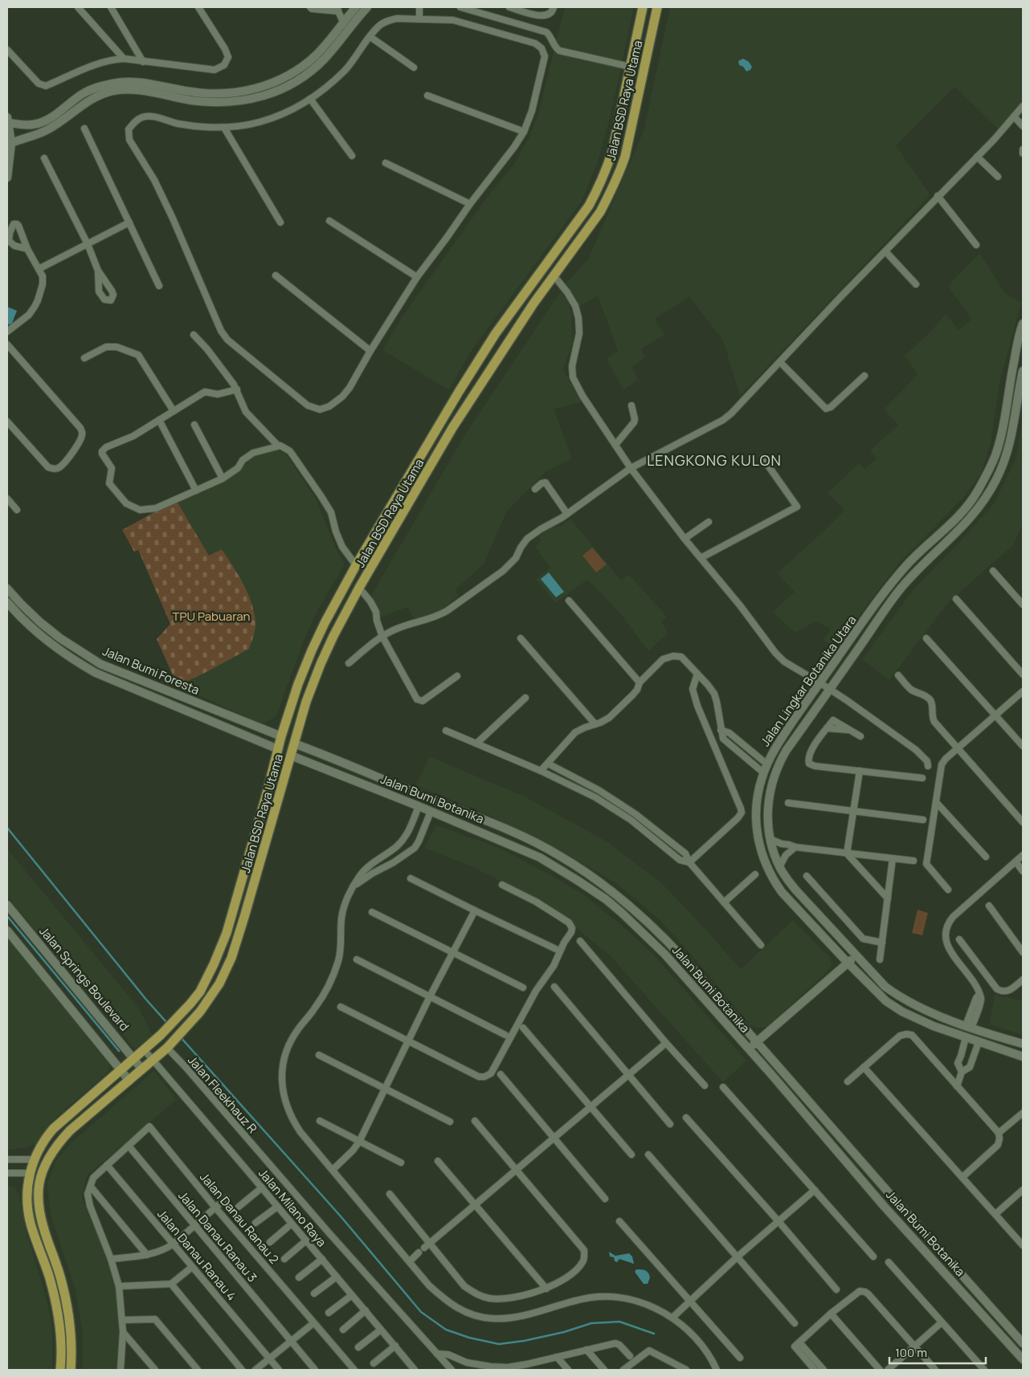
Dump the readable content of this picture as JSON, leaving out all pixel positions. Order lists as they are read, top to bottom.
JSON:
{
  "streets": {
    "main road": [
      "Jalan BSD Raya Utama",
      "Jalan Bumi Foresta",
      "Jalan Lingkar Botanika Utara",
      "Jalan Bumi Botanika",
      "Jalan Springs Boulevard"
    ],
    "street": [
      "Jalan Fleekhauz R",
      "Jalan Milano Raya",
      "Jalan Danau Ranau 2",
      "Jalan Danau Ranau 3",
      "Jalan Danau Ranau 4"
    ]
  },
  "crossings": [
    ["Jalan BSD Raya Utama", "Jalan Bumi Foresta"],
    ["Jalan BSD Raya Utama", "Jalan Bumi Botanika"],
    ["Jalan BSD Raya Utama", "Jalan Springs Boulevard"],
    ["Jalan BSD Raya Utama", "Jalan Fleekhauz R"],
    ["Jalan BSD Raya Utama", "Jalan Milano Raya"],
    ["Jalan Danau Ranau 2", "Jalan Danau Ranau 3"]
  ],
  "districts": ["LENGKONG KULON"],
  "parks": ["TPU Pabuaran"],
  "scale_bar": "100 m"
}
